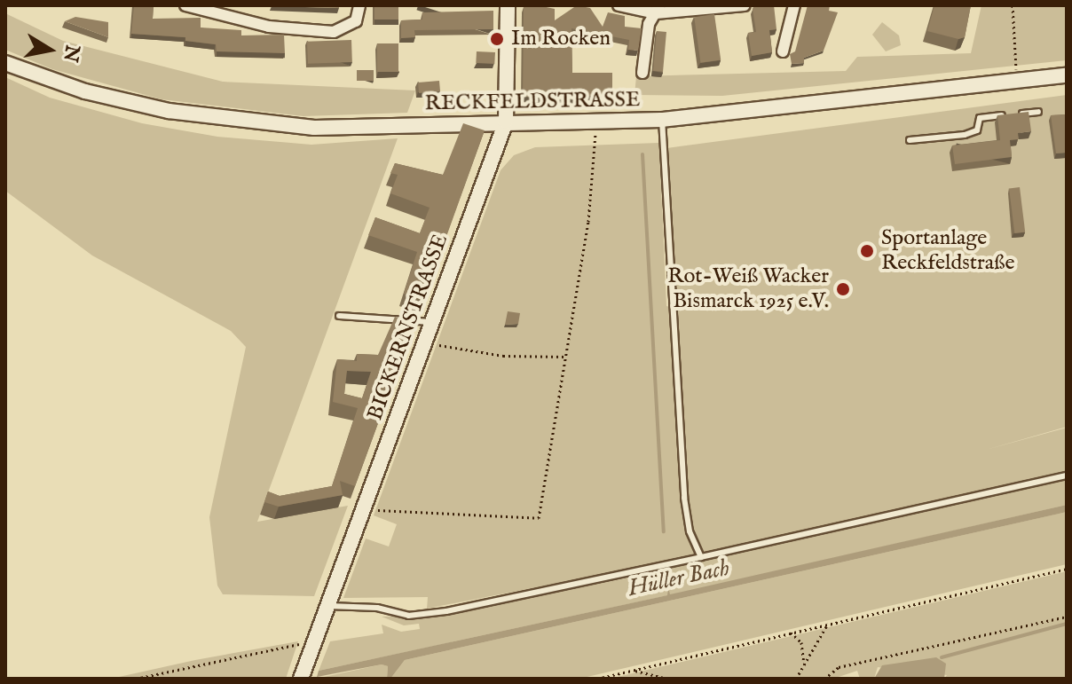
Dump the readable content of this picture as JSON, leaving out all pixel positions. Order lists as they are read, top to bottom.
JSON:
{
  "streets": {
    "street": ["RECKFELDSTRASSE", "BICKERNSTRASSE"]
  },
  "crossings": [
    ["RECKFELDSTRASSE", "BICKERNSTRASSE"]
  ],
  "water": ["Hüller Bach"],
  "places": ["Im Rocken", "Sportanlage Reckfeldstraße", "Rot-Weiß Wacker Bismarck 1925 e.V."],
  "north": "right"
}
